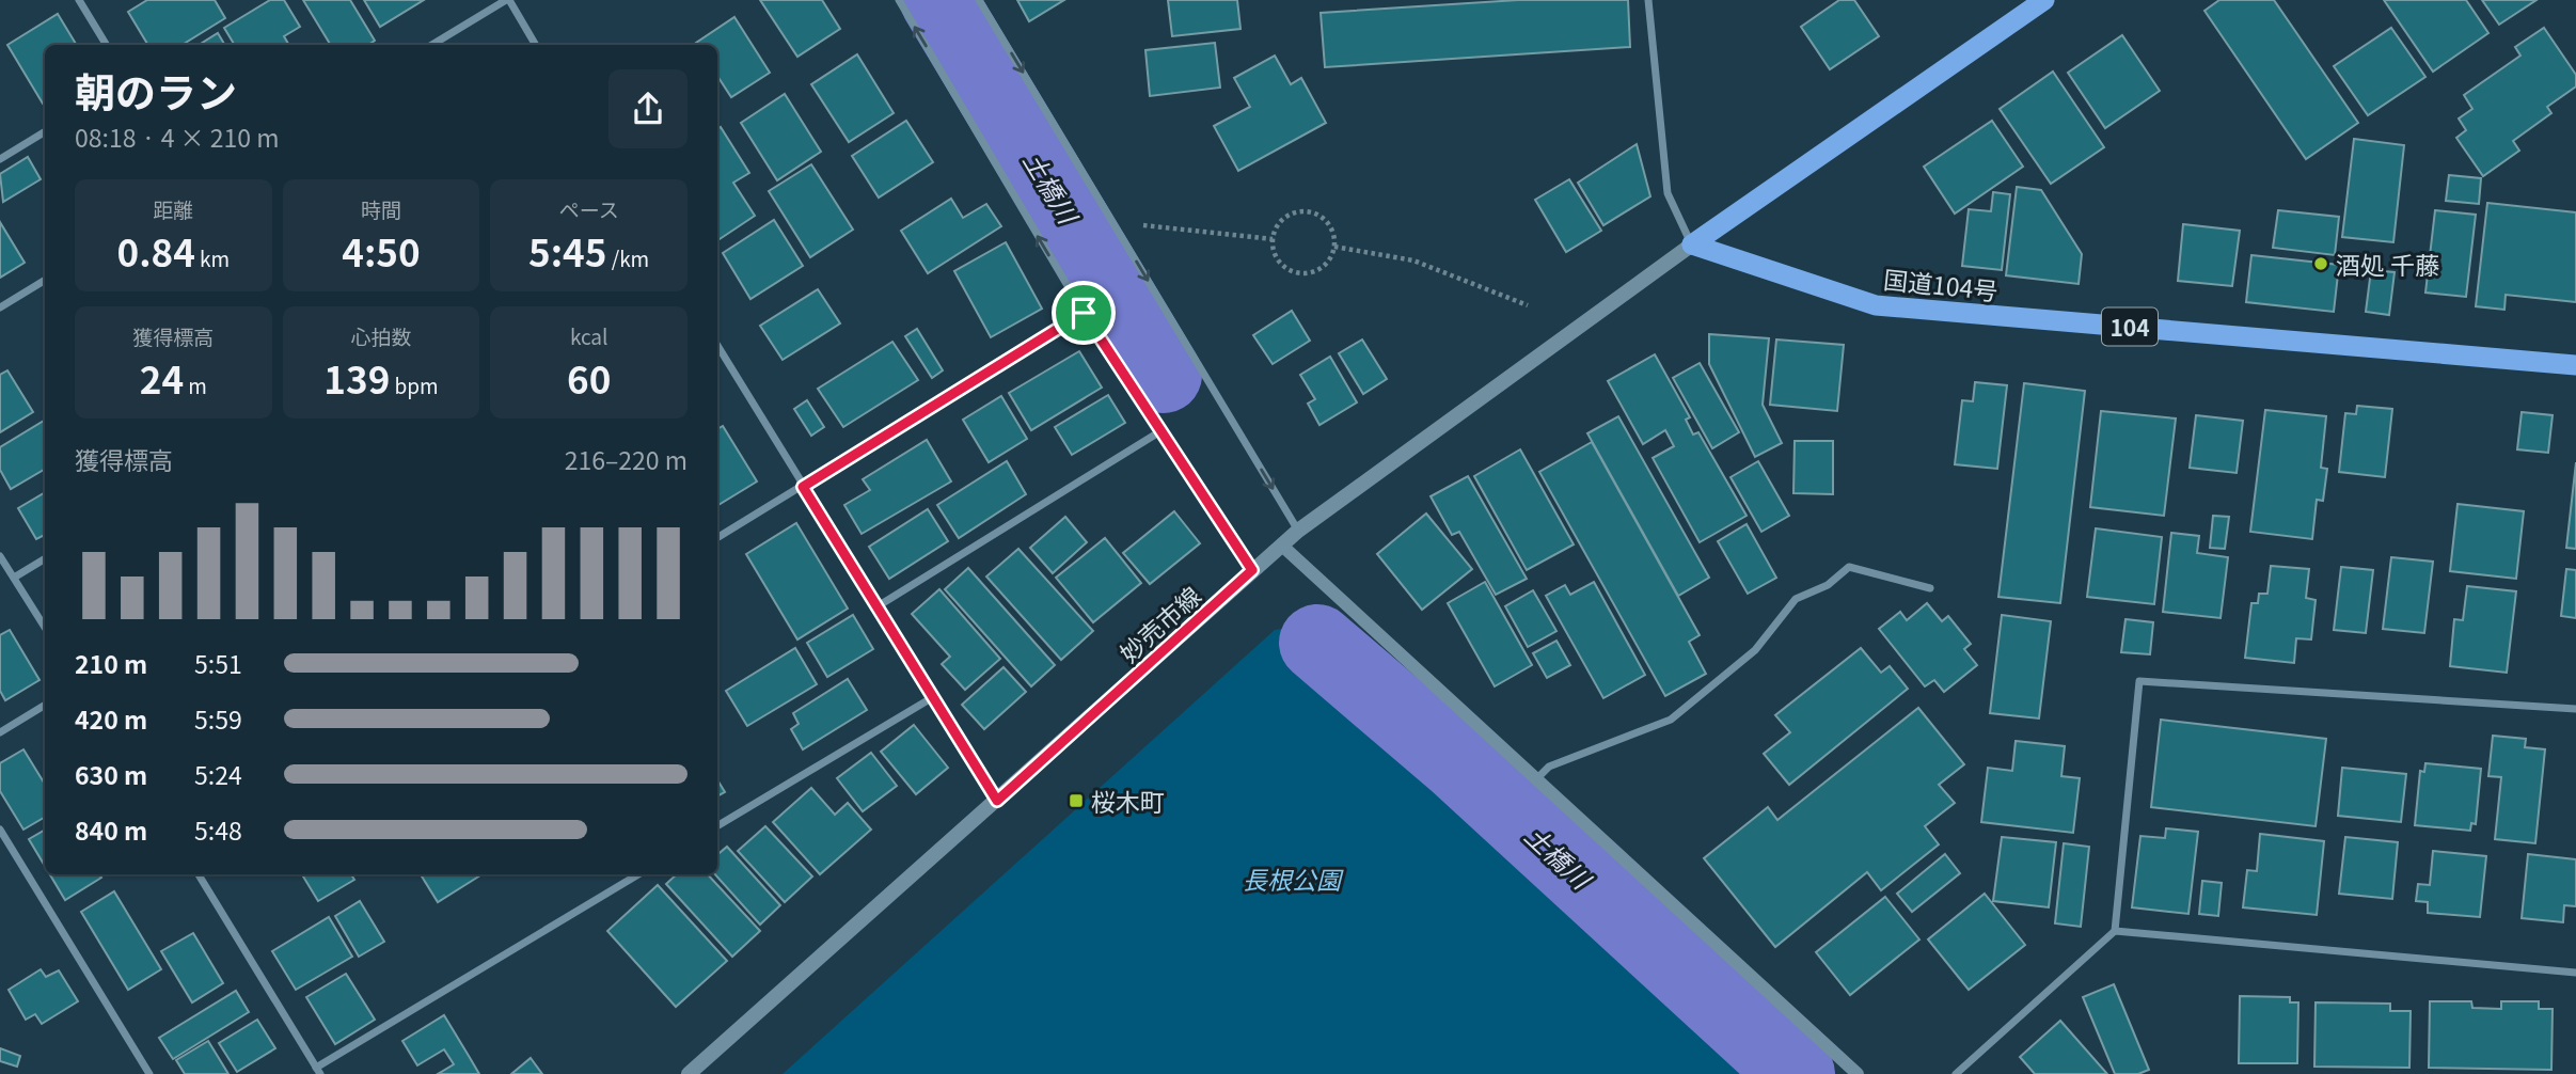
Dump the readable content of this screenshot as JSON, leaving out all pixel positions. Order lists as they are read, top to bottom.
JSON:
{
  "streets": {
    "highway": ["国道104号", "104"],
    "main road": ["妙売市線"]
  },
  "crossings": [
    ["国道104号", "妙売市線"]
  ],
  "water": ["土橋川"],
  "parks": ["長根公園"],
  "places": {
    "other": ["酒処 千藤"],
    "transit": ["桜木町"]
  },
  "page": {
    "heading": ["朝のラン", "08:18 · 4 × 210 m"],
    "stats": [
      ["距離", "0.84 km"],
      ["時間", "4:50"],
      ["ペース", "5:45 /km"],
      ["獲得標高", "24 m"],
      ["心拍数", "139 bpm"],
      ["kcal", "60"]
    ],
    "chart": ["獲得標高", "216–220 m"],
    "list": [
      {
        "name": "210 m",
        "note": "5:51"
      },
      {
        "name": "420 m",
        "note": "5:59"
      },
      {
        "name": "630 m",
        "note": "5:24"
      },
      {
        "name": "840 m",
        "note": "5:48"
      }
    ]
  }
}
